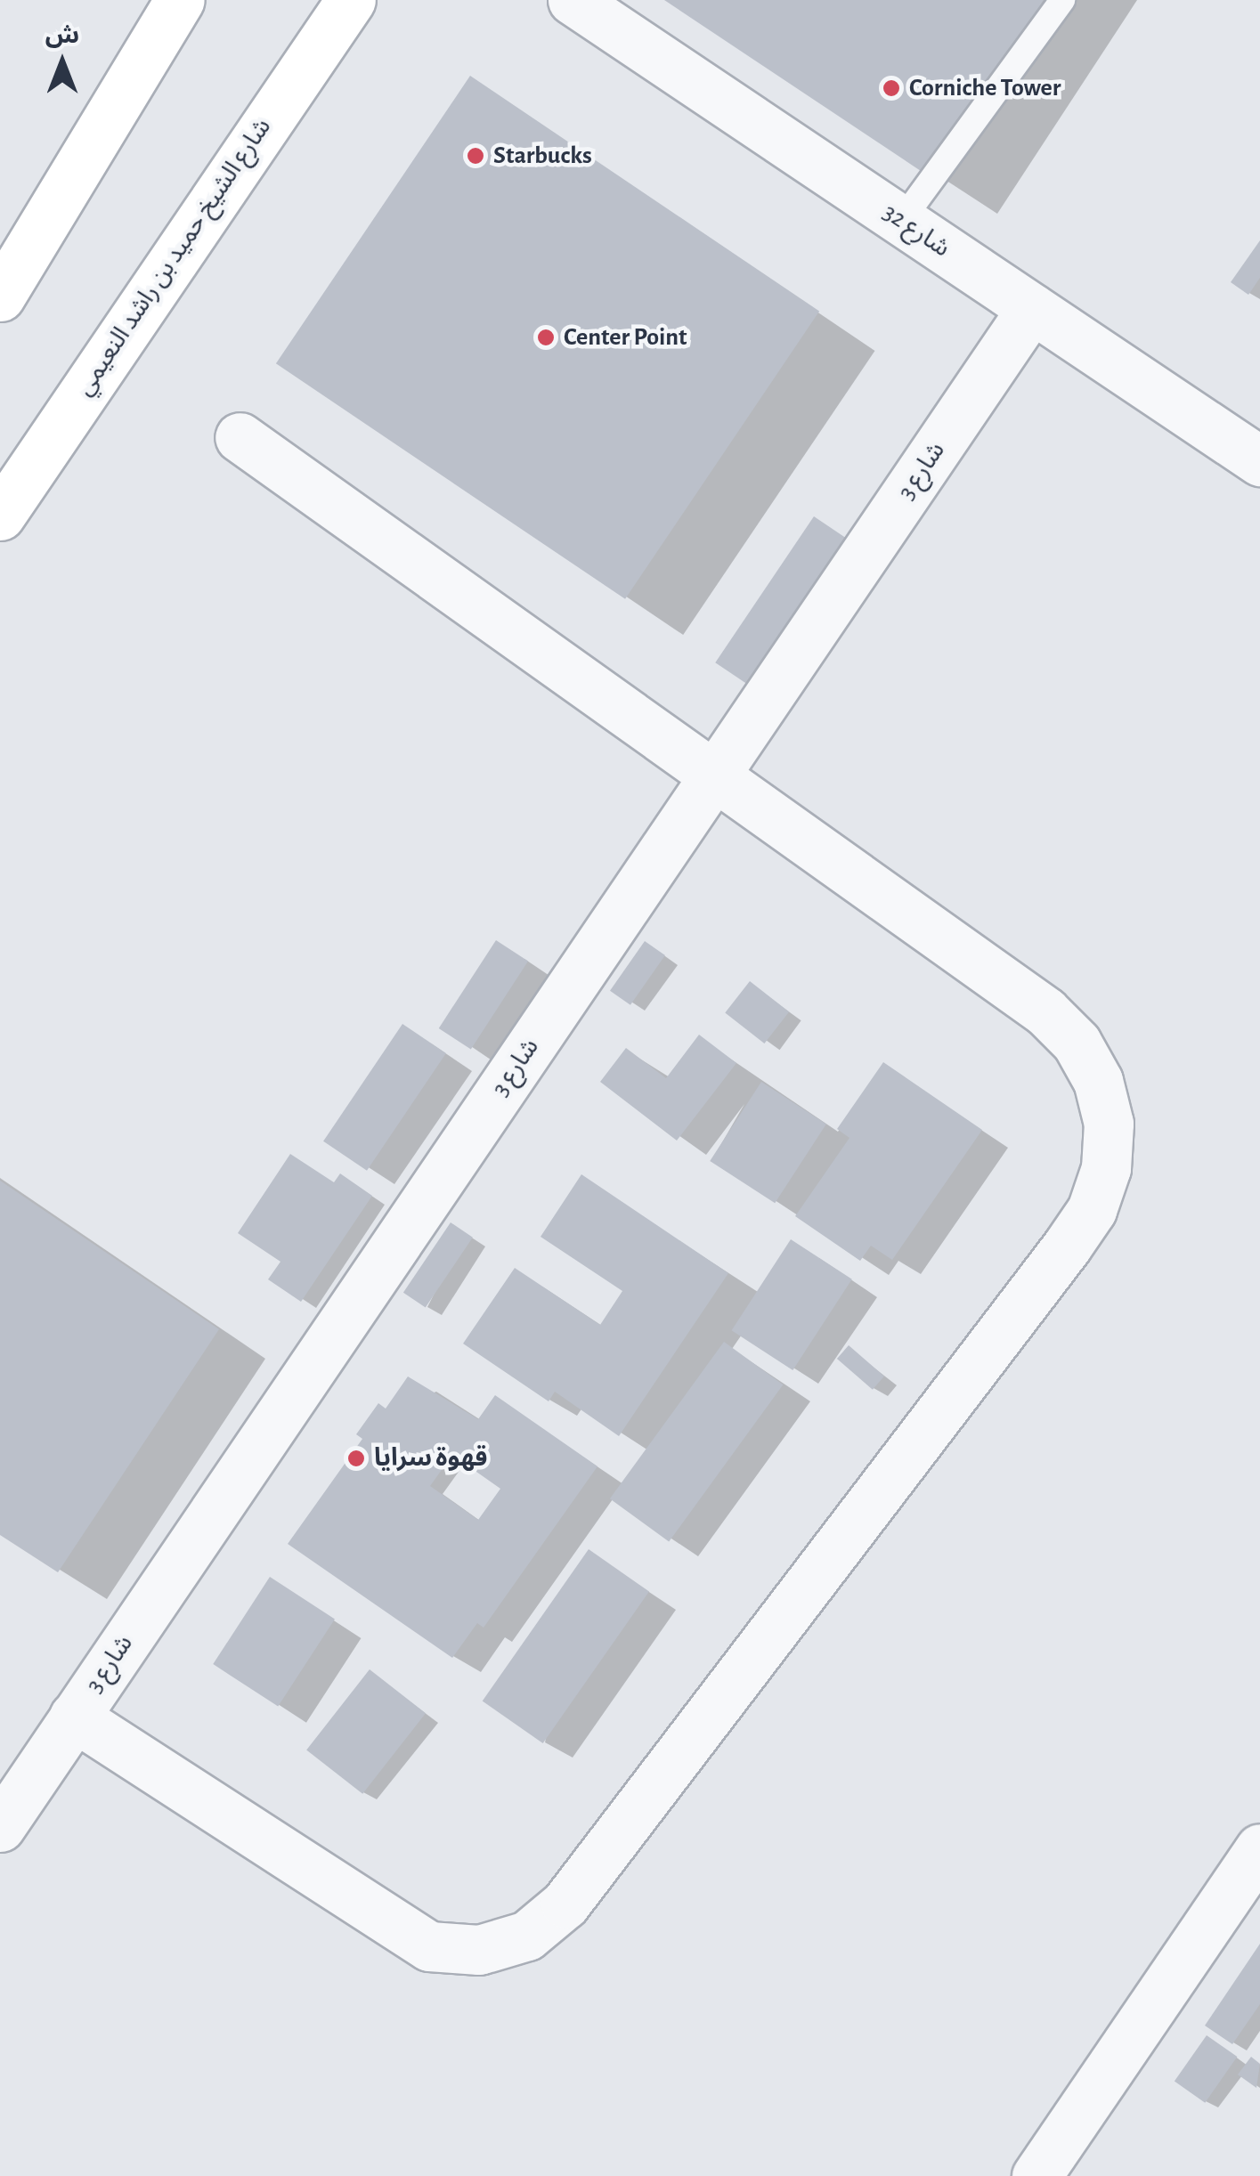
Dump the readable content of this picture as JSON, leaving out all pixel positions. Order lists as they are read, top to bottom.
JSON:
{
  "streets": {
    "main road": ["شارع الشيخ حميد بن راشد النعيمي"],
    "street": ["شارع 32", "شارع 3"]
  },
  "crossings": [
    ["شارع 32", "شارع 3"]
  ],
  "places": [
    "Corniche Tower",
    "Starbucks",
    "Center Point",
    "قهوة سرايا"
  ],
  "north": "top"
}
